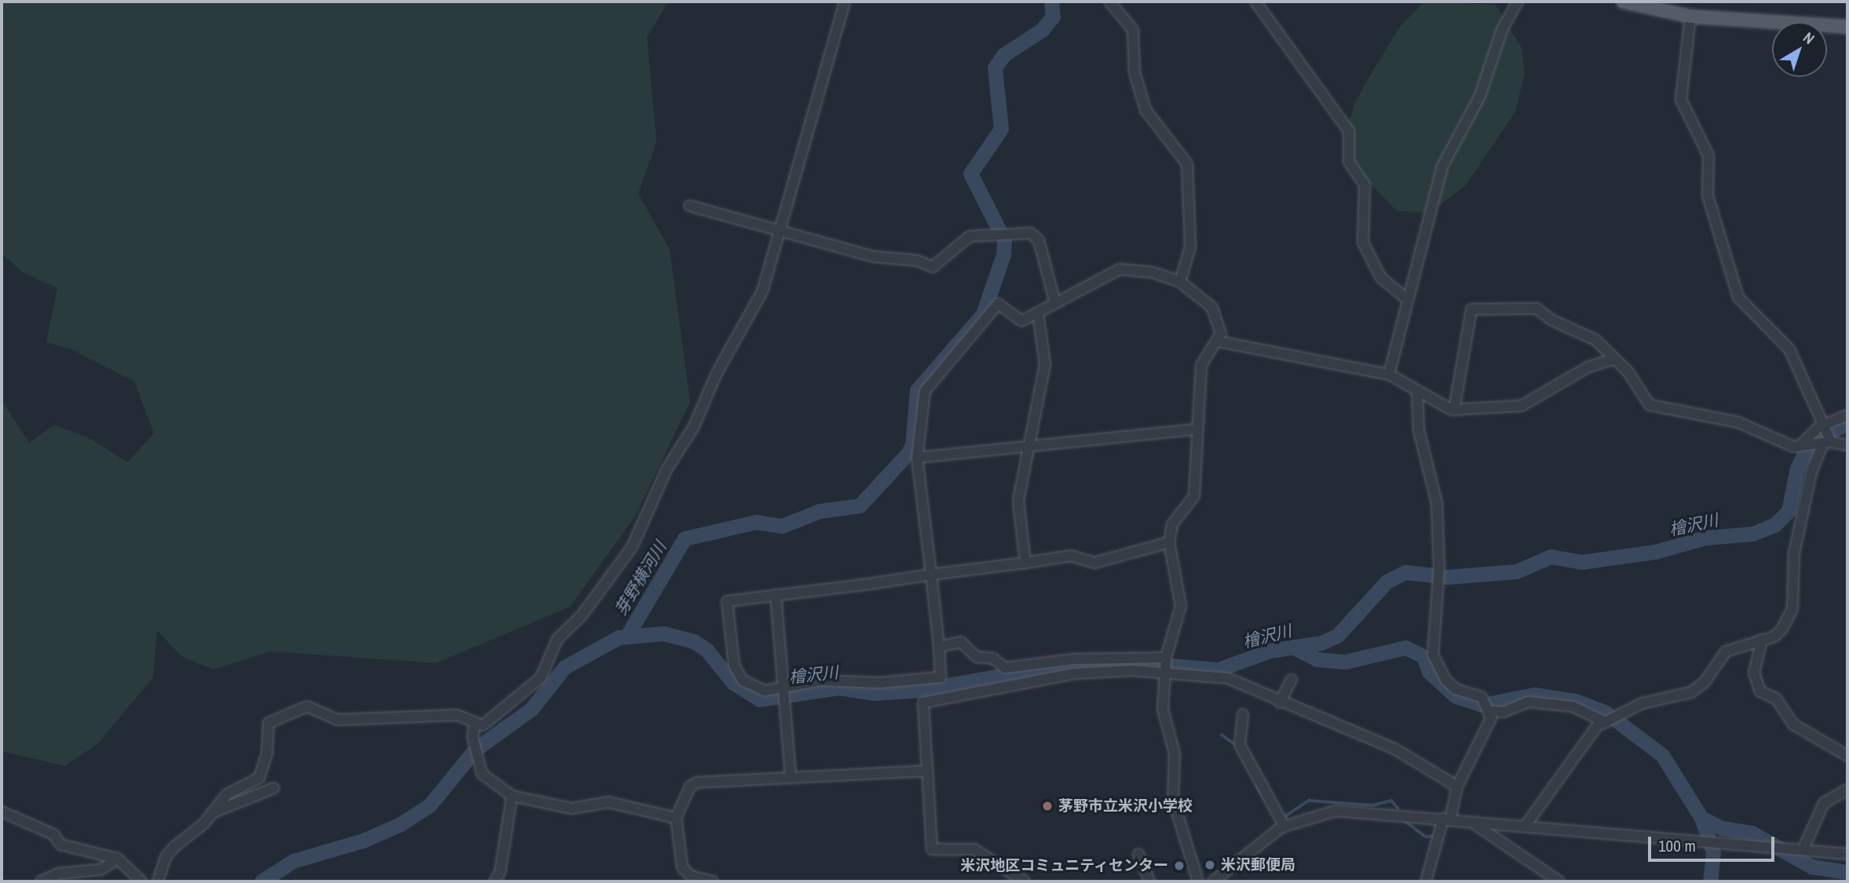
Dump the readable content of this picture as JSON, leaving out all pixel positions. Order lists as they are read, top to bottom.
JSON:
{
  "water": ["檜沢川", "芽野横河川"],
  "places": ["茅野市立米沢小学校", "米沢郵便局", "米沢地区コミュニティセンター"],
  "scale_bar": "100 m",
  "north": "top right"
}
